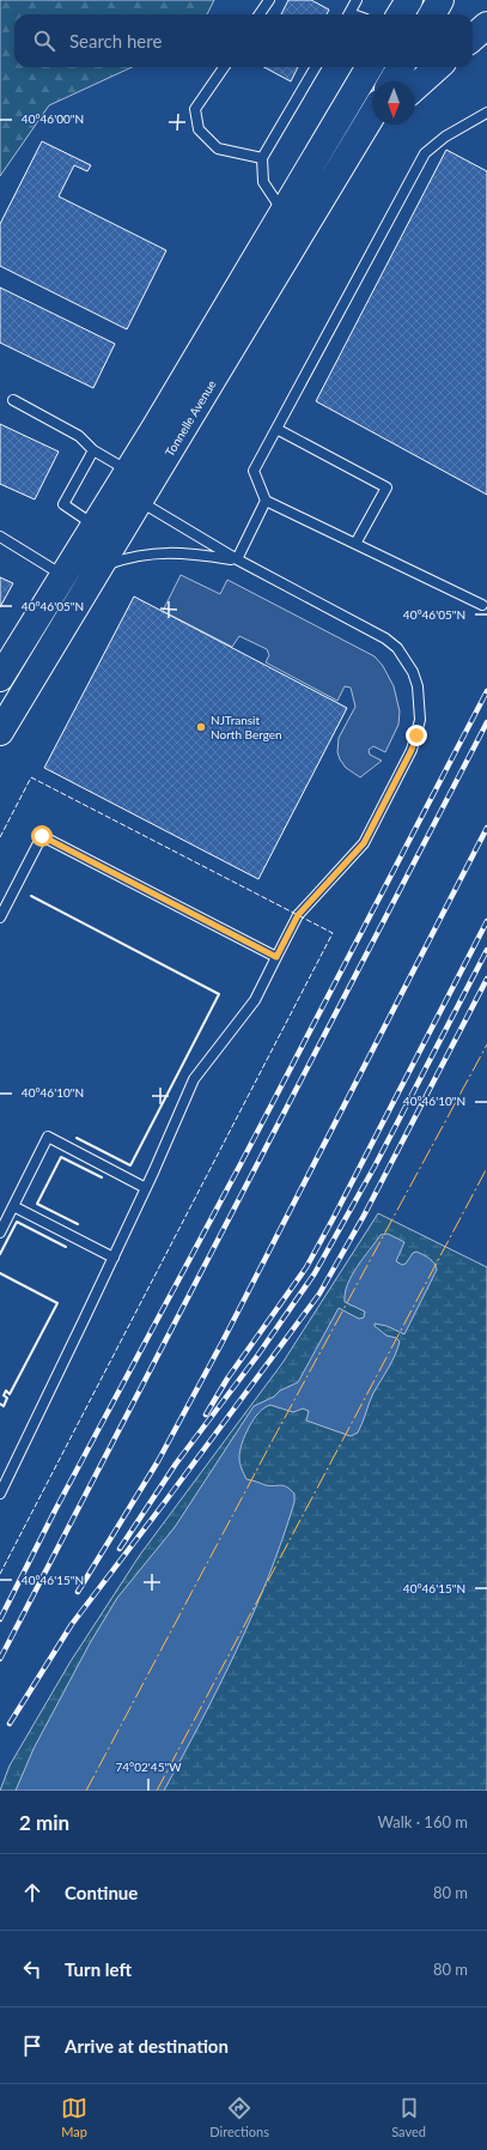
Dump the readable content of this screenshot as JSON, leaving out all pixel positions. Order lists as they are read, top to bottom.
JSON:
{
  "streets": {
    "highway": ["Tonnelle Avenue"]
  },
  "places": ["NJTransit North Bergen"],
  "north": "bottom",
  "page": {
    "search": "Search here",
    "heading": ["2 min", "Walk · 160 m"],
    "list": [
      ["Continue", "80 m"],
      ["Turn left", "80 m"],
      "Arrive at destination"
    ],
    "nav": ["Map", "Directions", "Saved"]
  },
  "coordinates": [
    "40°46'00\"N",
    "40°46'05\"N",
    "40°46'10\"N",
    "40°46'15\"N",
    "74°02'45\"W"
  ]
}
